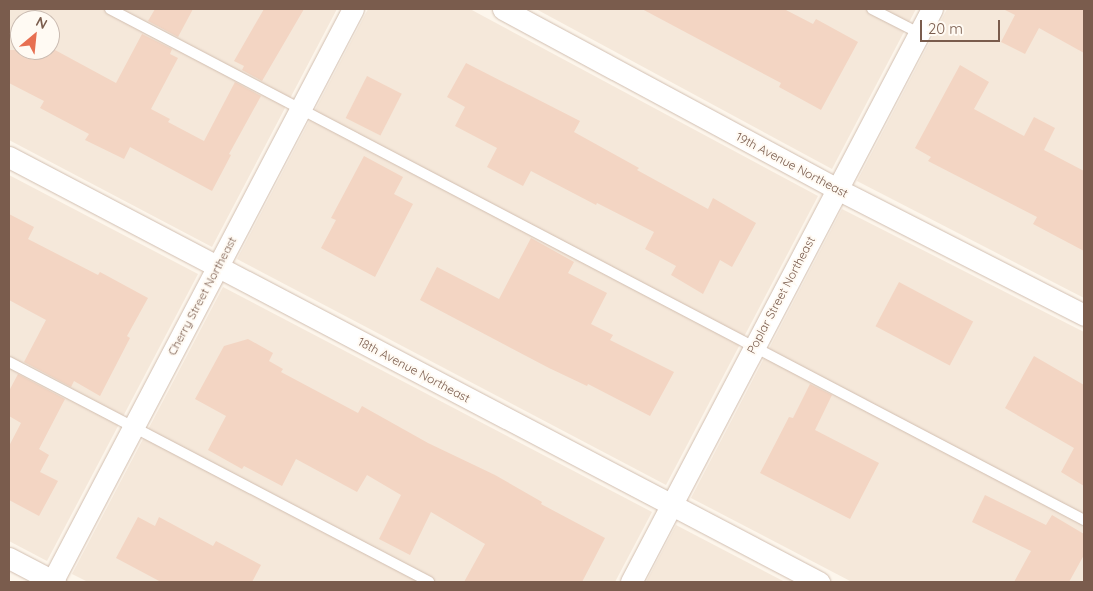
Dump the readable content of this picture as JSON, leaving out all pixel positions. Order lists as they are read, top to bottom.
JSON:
{
  "streets": {
    "street": [
      "19th Avenue Northeast",
      "Poplar Street Northeast",
      "Cherry Street Northeast",
      "18th Avenue Northeast"
    ]
  },
  "crossings": [
    ["19th Avenue Northeast", "Poplar Street Northeast"],
    ["Poplar Street Northeast", "18th Avenue Northeast"],
    ["Cherry Street Northeast", "18th Avenue Northeast"]
  ],
  "scale_bar": "20 m",
  "north": "top right"
}
